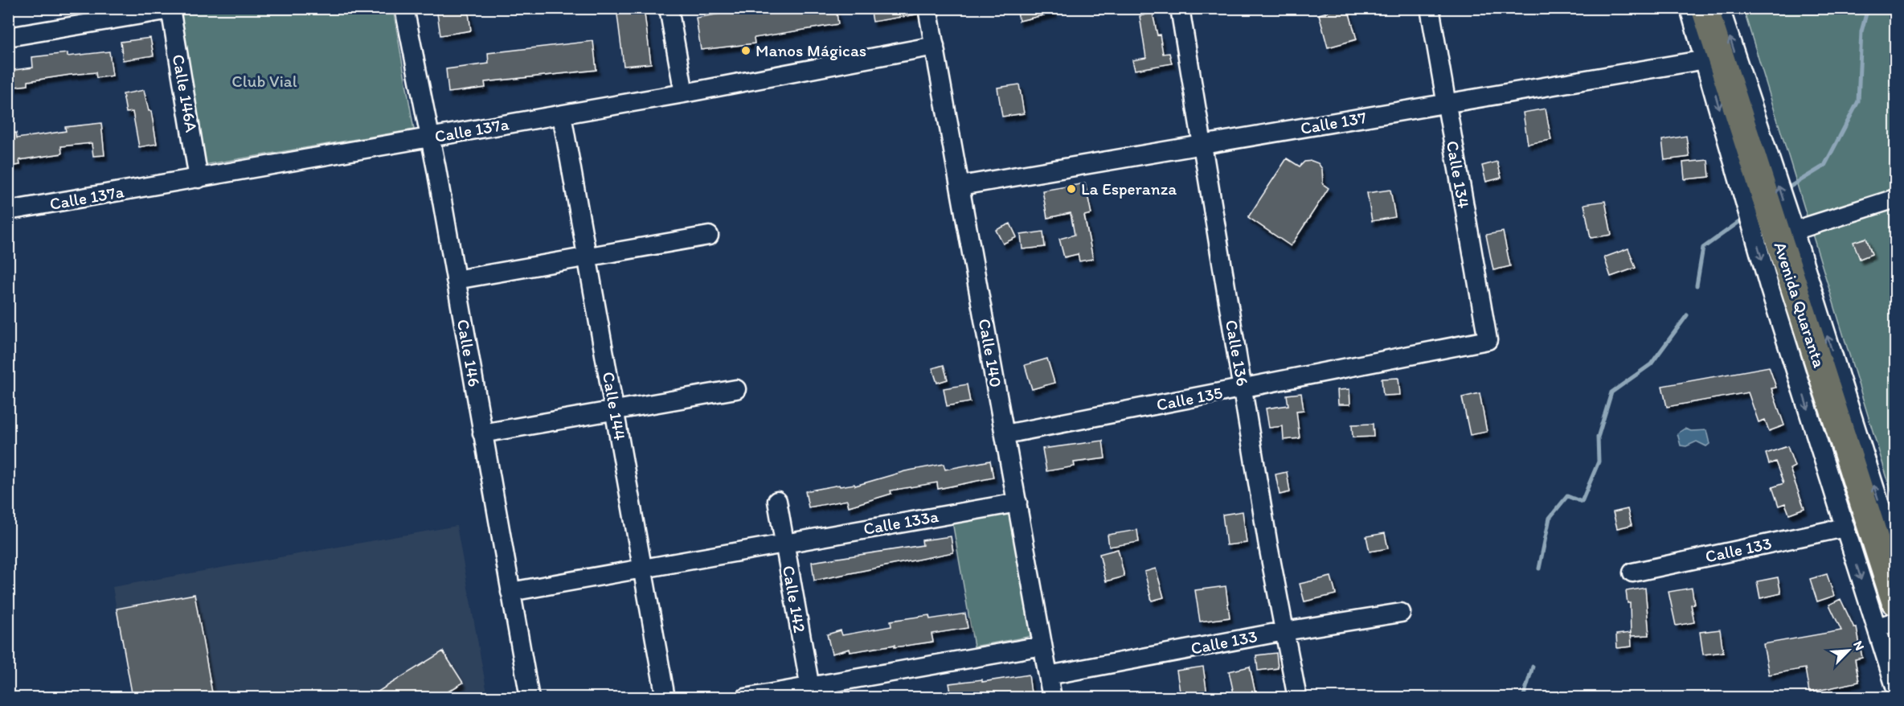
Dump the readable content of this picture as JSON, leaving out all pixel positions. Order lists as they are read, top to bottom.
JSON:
{
  "streets": {
    "highway": ["Avenida Quaranta"],
    "street": [
      "Calle 146A",
      "Calle 137",
      "Calle 137a",
      "Calle 134",
      "Calle 146",
      "Calle 140",
      "Calle 136",
      "Calle 135",
      "Calle 144",
      "Calle 133a",
      "Calle 133",
      "Calle 142"
    ]
  },
  "crossings": [
    ["Calle 146A", "Calle 137a"],
    ["Calle 137", "Calle 134"],
    ["Calle 137", "Calle 140"],
    ["Calle 137", "Calle 136"],
    ["Calle 137a", "Calle 146"],
    ["Calle 137a", "Calle 140"],
    ["Calle 137a", "Calle 144"],
    ["Calle 134", "Calle 135"],
    ["Calle 146", "Calle 133a"],
    ["Calle 140", "Calle 135"],
    ["Calle 140", "Calle 133a"],
    ["Calle 140", "Calle 133"],
    ["Calle 136", "Calle 135"],
    ["Calle 136", "Calle 133"],
    ["Calle 144", "Calle 133a"],
    ["Calle 133a", "Calle 142"]
  ],
  "parks": ["Club Vial"],
  "places": ["Manos Mágicas", "La Esperanza"],
  "north": "top right"
}
